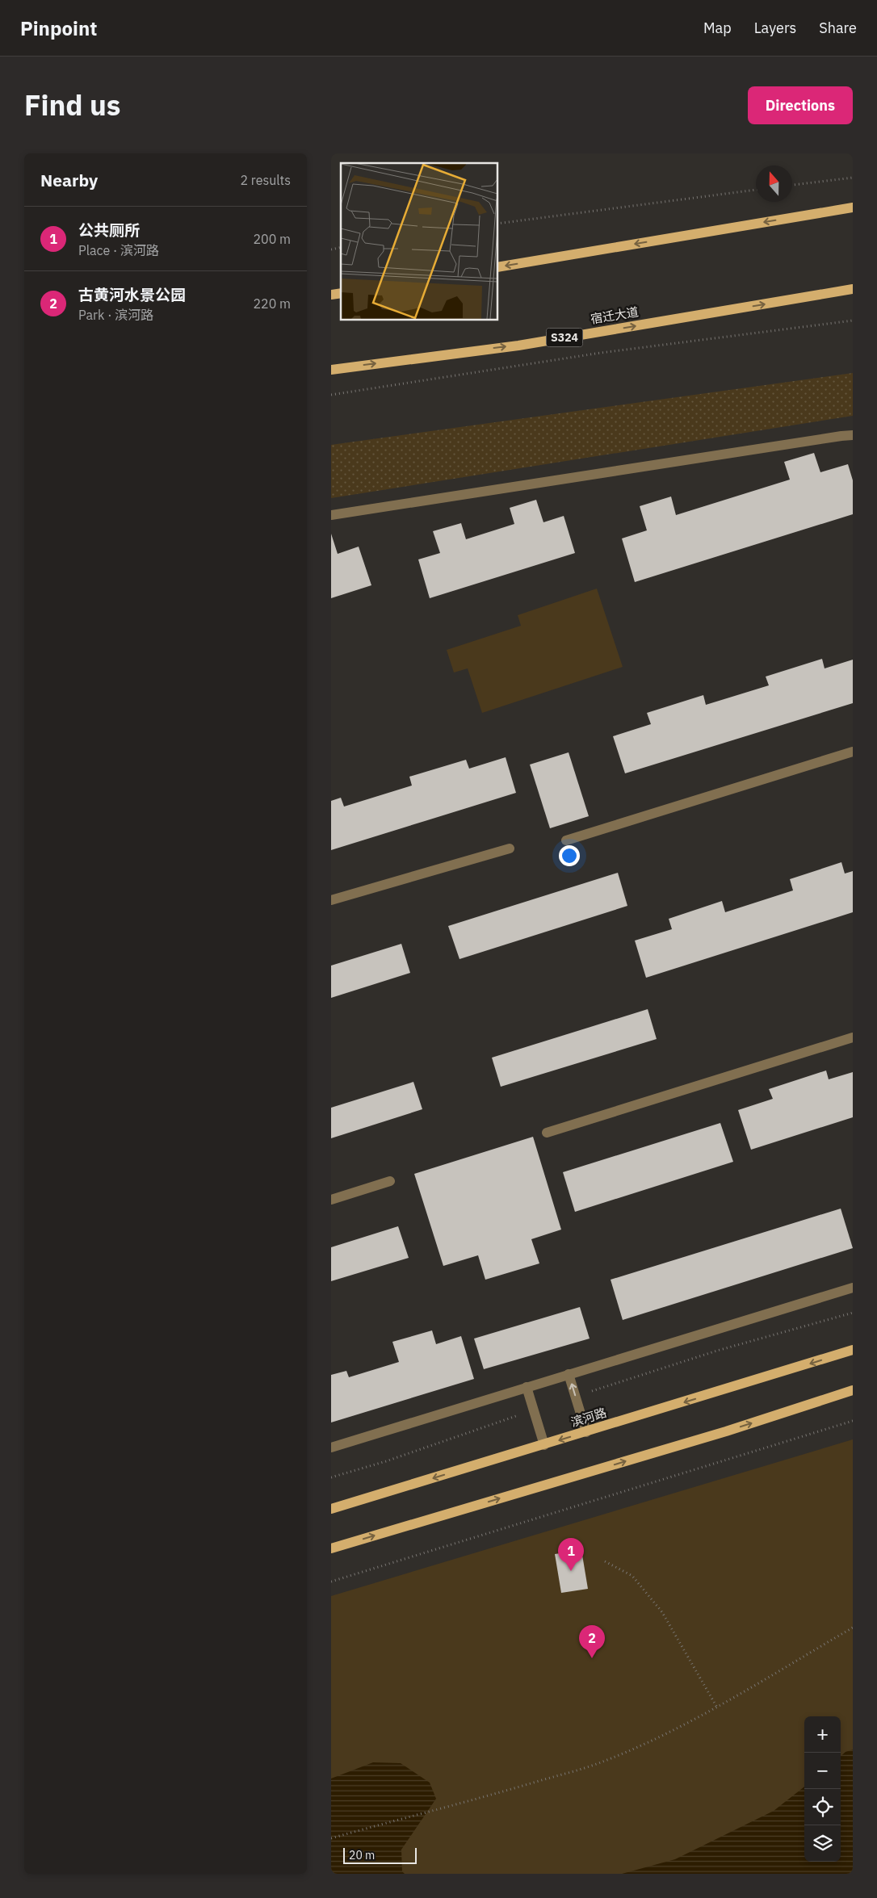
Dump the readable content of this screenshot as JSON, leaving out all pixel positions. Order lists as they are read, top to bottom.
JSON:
{
  "streets": {
    "main road": ["宿迁大道", "S324", "滨河路"]
  },
  "scale_bar": "20 m",
  "north": "top",
  "page": {
    "header": "Pinpoint",
    "nav": ["Map", "Layers", "Share"],
    "title": "Find us",
    "buttons": "Directions",
    "heading": ["Nearby", "2 results"],
    "list": [
      {
        "mark": "1",
        "name": "公共厕所",
        "note": "Place · 滨河路",
        "value": "200 m"
      },
      {
        "mark": "2",
        "name": "古黄河水景公园",
        "note": "Park · 滨河路",
        "value": "220 m"
      }
    ],
    "pins": ["1", "2"],
    "map_buttons": ["+", "−"],
    "scale": "20 m"
  }
}
